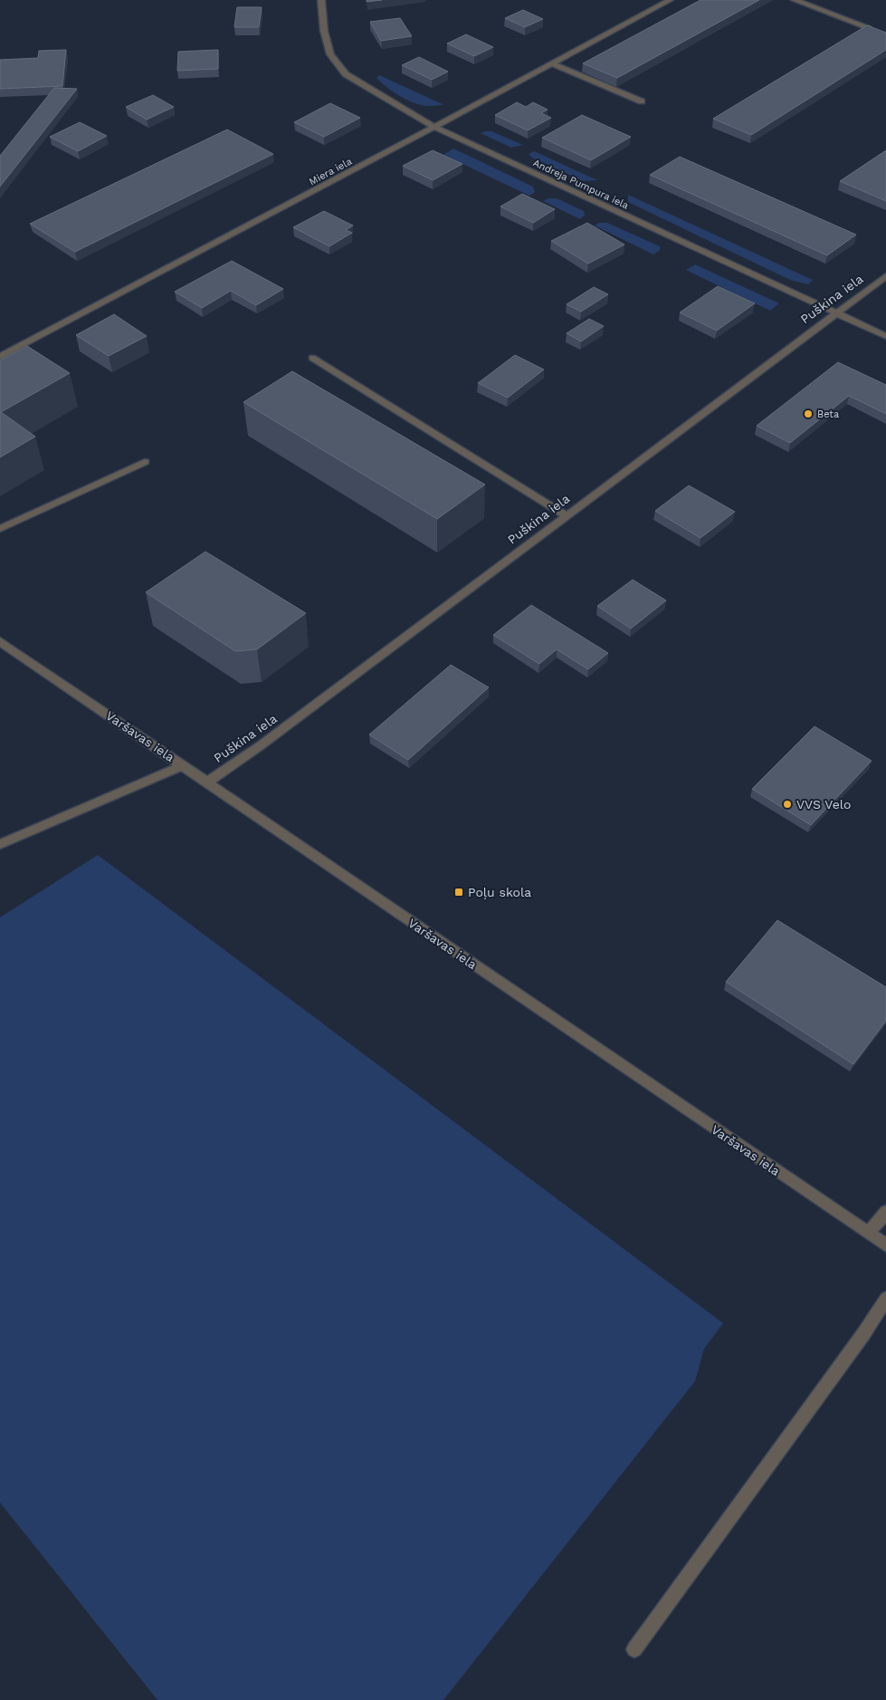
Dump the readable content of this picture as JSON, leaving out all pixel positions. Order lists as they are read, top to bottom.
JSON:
{
  "streets": {
    "street": [
      "Miera iela",
      "Andreja Pumpura iela",
      "Puškina iela",
      "Varšavas iela"
    ]
  },
  "crossings": [
    ["Miera iela", "Andreja Pumpura iela"],
    ["Andreja Pumpura iela", "Puškina iela"],
    ["Puškina iela", "Varšavas iela"]
  ],
  "places": {
    "other": ["Beta", "VVS Velo"],
    "transit": ["Poļu skola"]
  }
}
